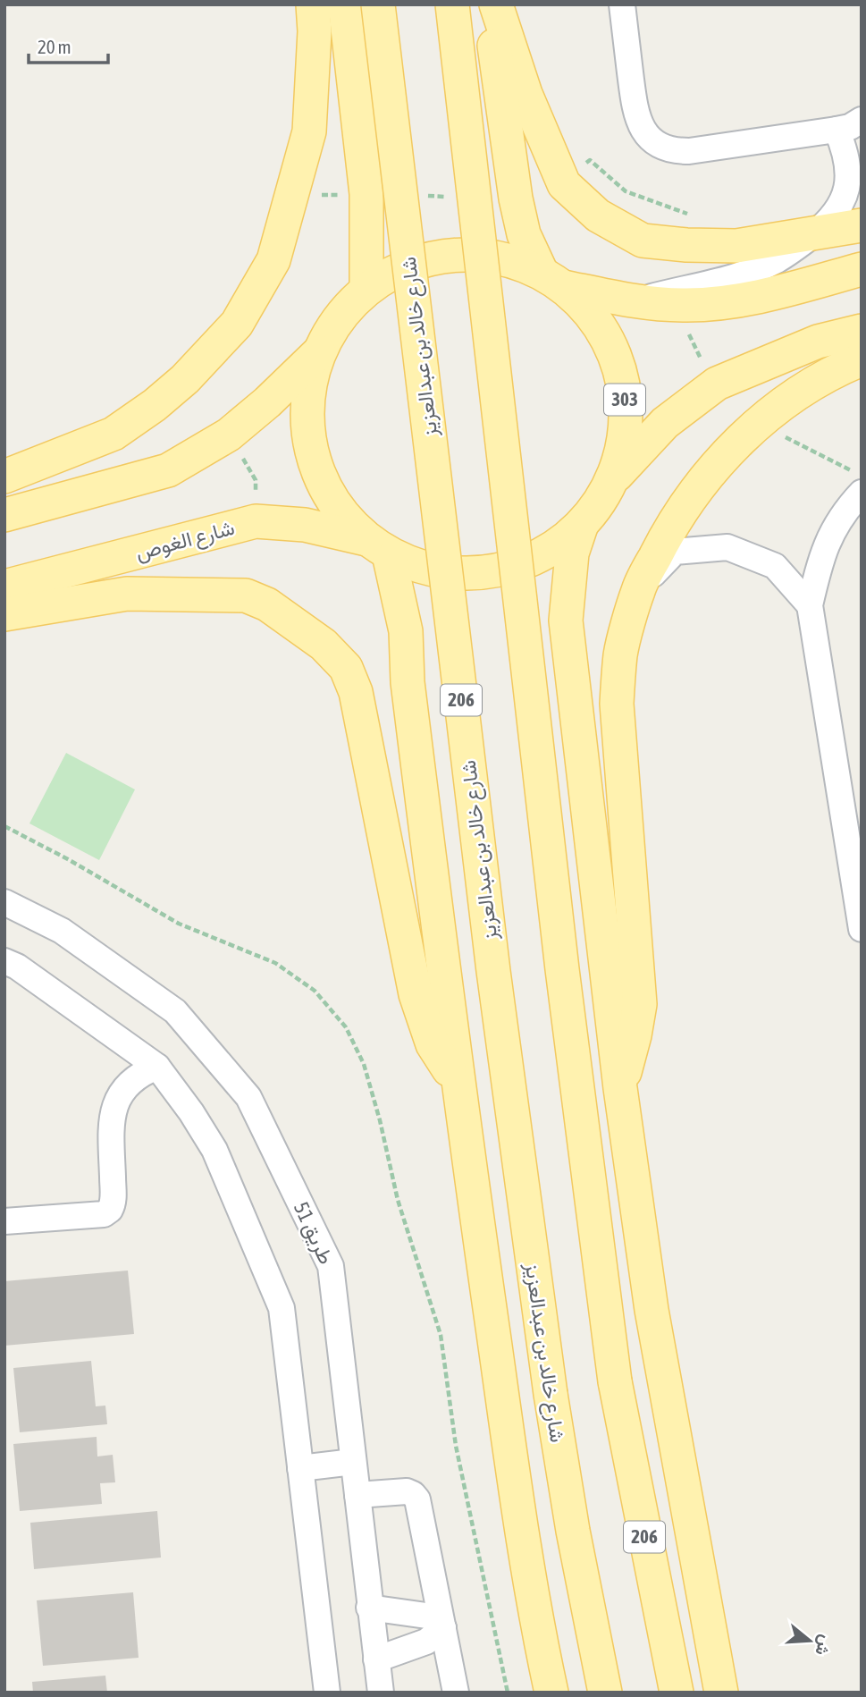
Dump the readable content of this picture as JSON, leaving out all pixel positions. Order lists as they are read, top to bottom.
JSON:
{
  "streets": {
    "main road": [
      "شارع خالد بن عبدالعزيز",
      "303",
      "شارع الغوص",
      "206"
    ],
    "street": ["طريق 51"]
  },
  "crossings": [
    ["303", "شارع الغوص"]
  ],
  "scale_bar": "20 m",
  "north": "right"
}
